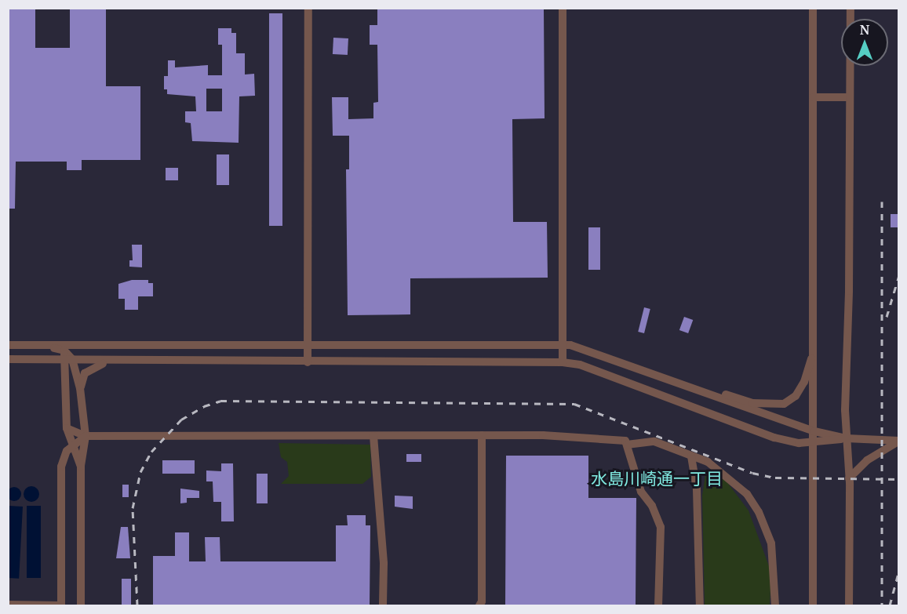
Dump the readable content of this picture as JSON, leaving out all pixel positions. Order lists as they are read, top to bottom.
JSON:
{
  "districts": ["水島川崎通一丁目"],
  "north": "top"
}
